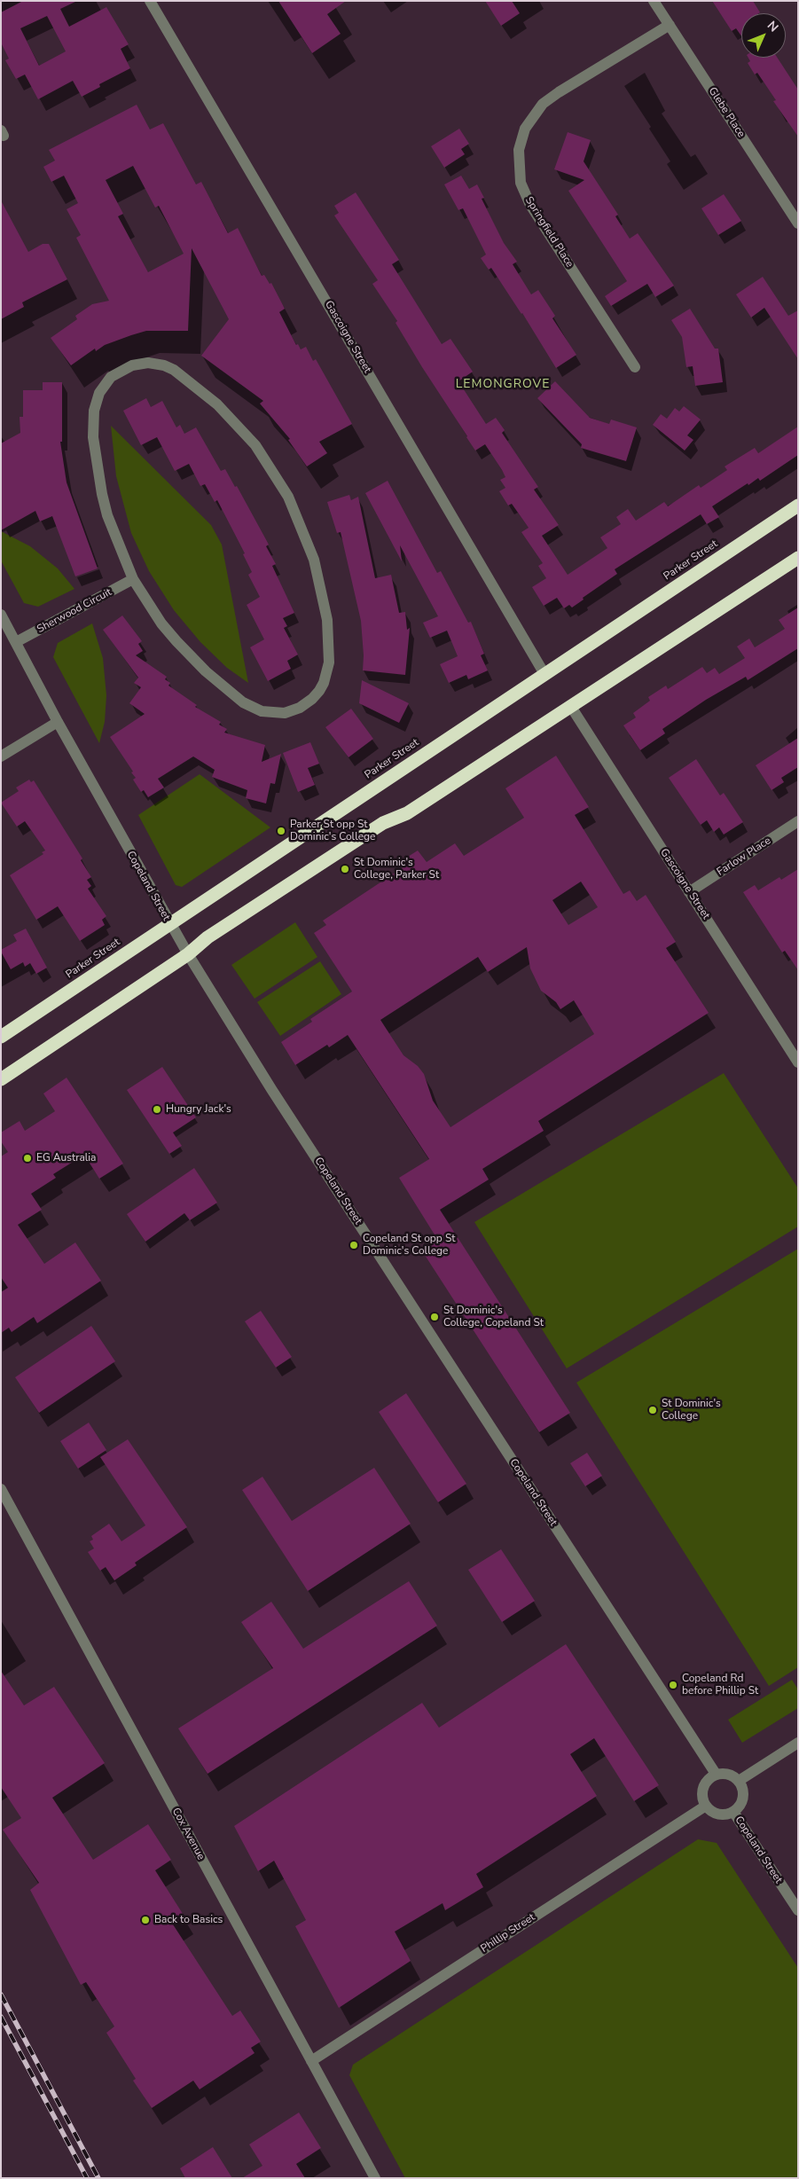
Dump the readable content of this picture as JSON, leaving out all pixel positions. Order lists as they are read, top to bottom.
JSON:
{
  "streets": {
    "highway": ["Parker Street"],
    "street": [
      "Glebe Place",
      "Springfield Place",
      "Gascoigne Street",
      "Sherwood Circuit",
      "Farlow Place",
      "Copeland Street",
      "Cox Avenue",
      "Phillip Street"
    ]
  },
  "crossings": [
    ["Glebe Place", "Springfield Place"],
    ["Gascoigne Street", "Parker Street"],
    ["Gascoigne Street", "Farlow Place"],
    ["Parker Street", "Copeland Street"],
    ["Sherwood Circuit", "Copeland Street"],
    ["Copeland Street", "Phillip Street"],
    ["Cox Avenue", "Phillip Street"]
  ],
  "districts": ["LEMONGROVE"],
  "places": [
    "Parker St opp St Dominic's College",
    "St Dominic's College, Parker St",
    "Hungry Jack's",
    "EG Australia",
    "Copeland St opp St Dominic's College",
    "St Dominic's College, Copeland St",
    "St Dominic's College",
    "Copeland Rd before Phillip St",
    "Back to Basics"
  ],
  "north": "top right"
}
